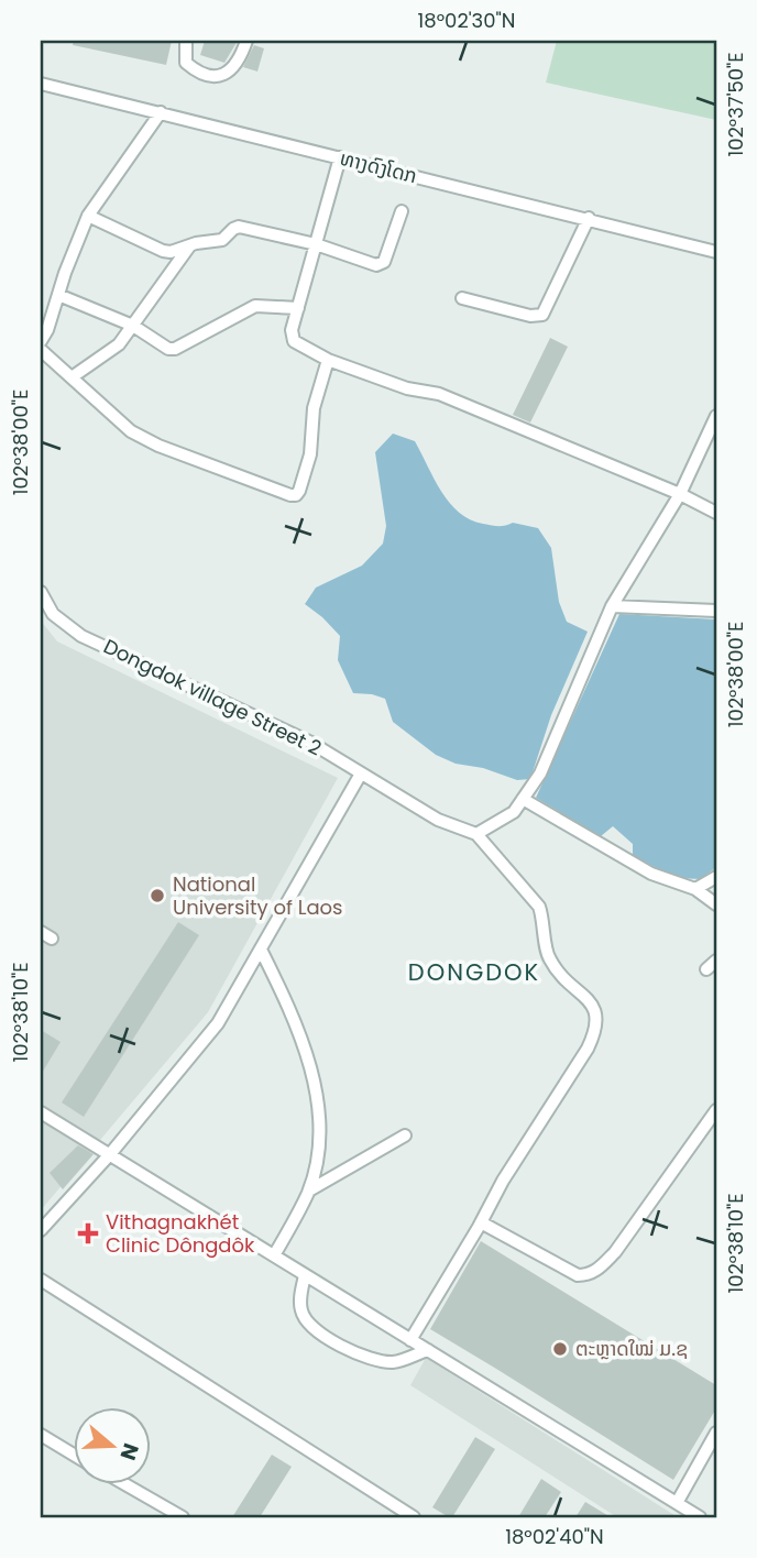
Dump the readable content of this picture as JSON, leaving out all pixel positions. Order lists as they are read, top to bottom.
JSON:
{
  "streets": {
    "street": ["ທາງດົງໂດກ", "Dongdok village Street 2"]
  },
  "districts": ["DONGDOK"],
  "places": {
    "other": ["National University of Laos", "ຕະຫຼາດໃໝ່ ມ.ຊ"],
    "health": ["Vithagnakhét Clinic Dôngdôk"]
  },
  "north": "right",
  "coordinates": [
    "18°02'30\"N",
    "102°37'50\"E",
    "102°38'00\"E",
    "102°38'10\"E",
    "18°02'40\"N"
  ]
}
